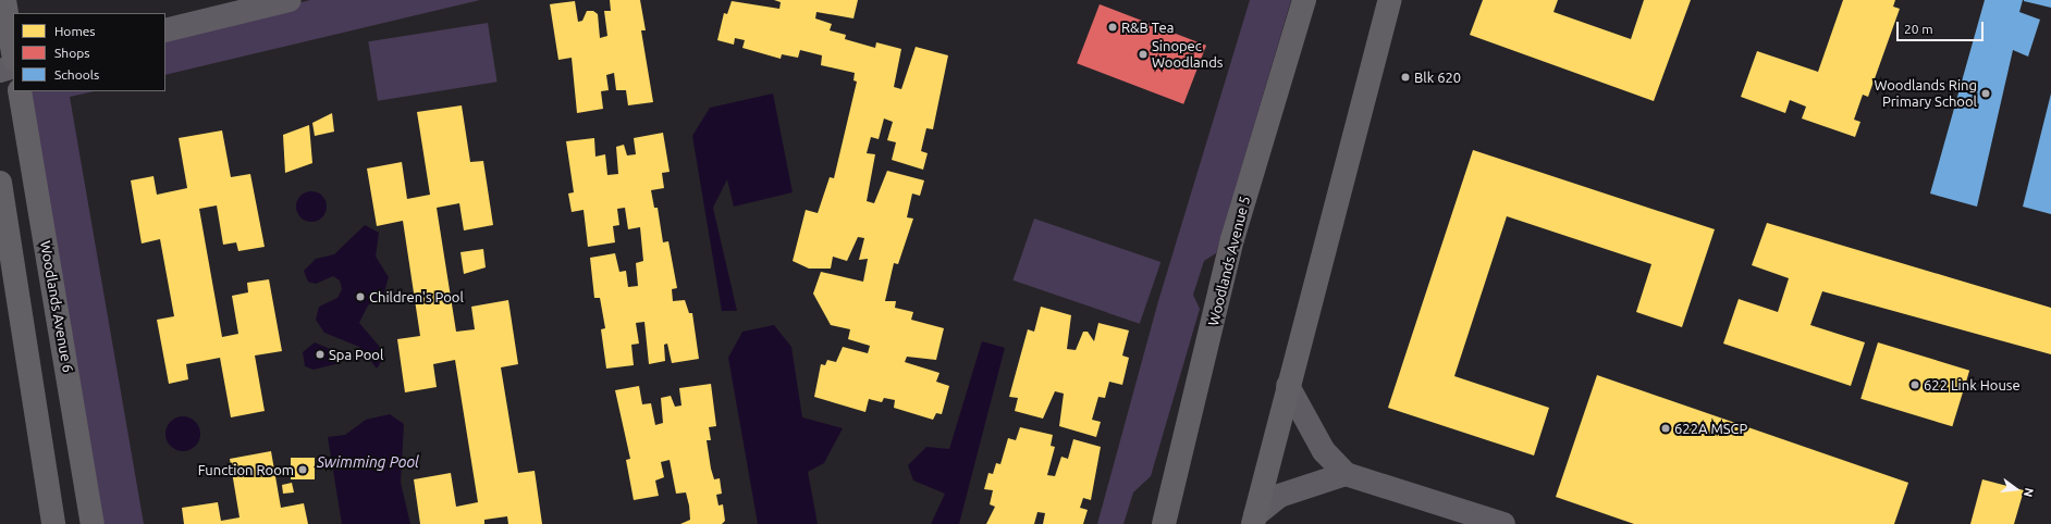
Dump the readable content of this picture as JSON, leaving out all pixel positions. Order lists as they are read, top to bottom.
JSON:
{
  "streets": {
    "main road": ["Woodlands Avenue 5", "Woodlands Avenue 6"]
  },
  "water": ["Swimming Pool"],
  "places": [
    "R&B Tea",
    "Sinopec Woodlands",
    "Blk 620",
    "Woodlands Ring Primary School",
    "Children's Pool",
    "Spa Pool",
    "622 Link House",
    "622A MSCP",
    "Function Room"
  ],
  "legend": ["Homes", "Shops", "Schools"],
  "scale_bar": "20 m",
  "north": "right"
}
